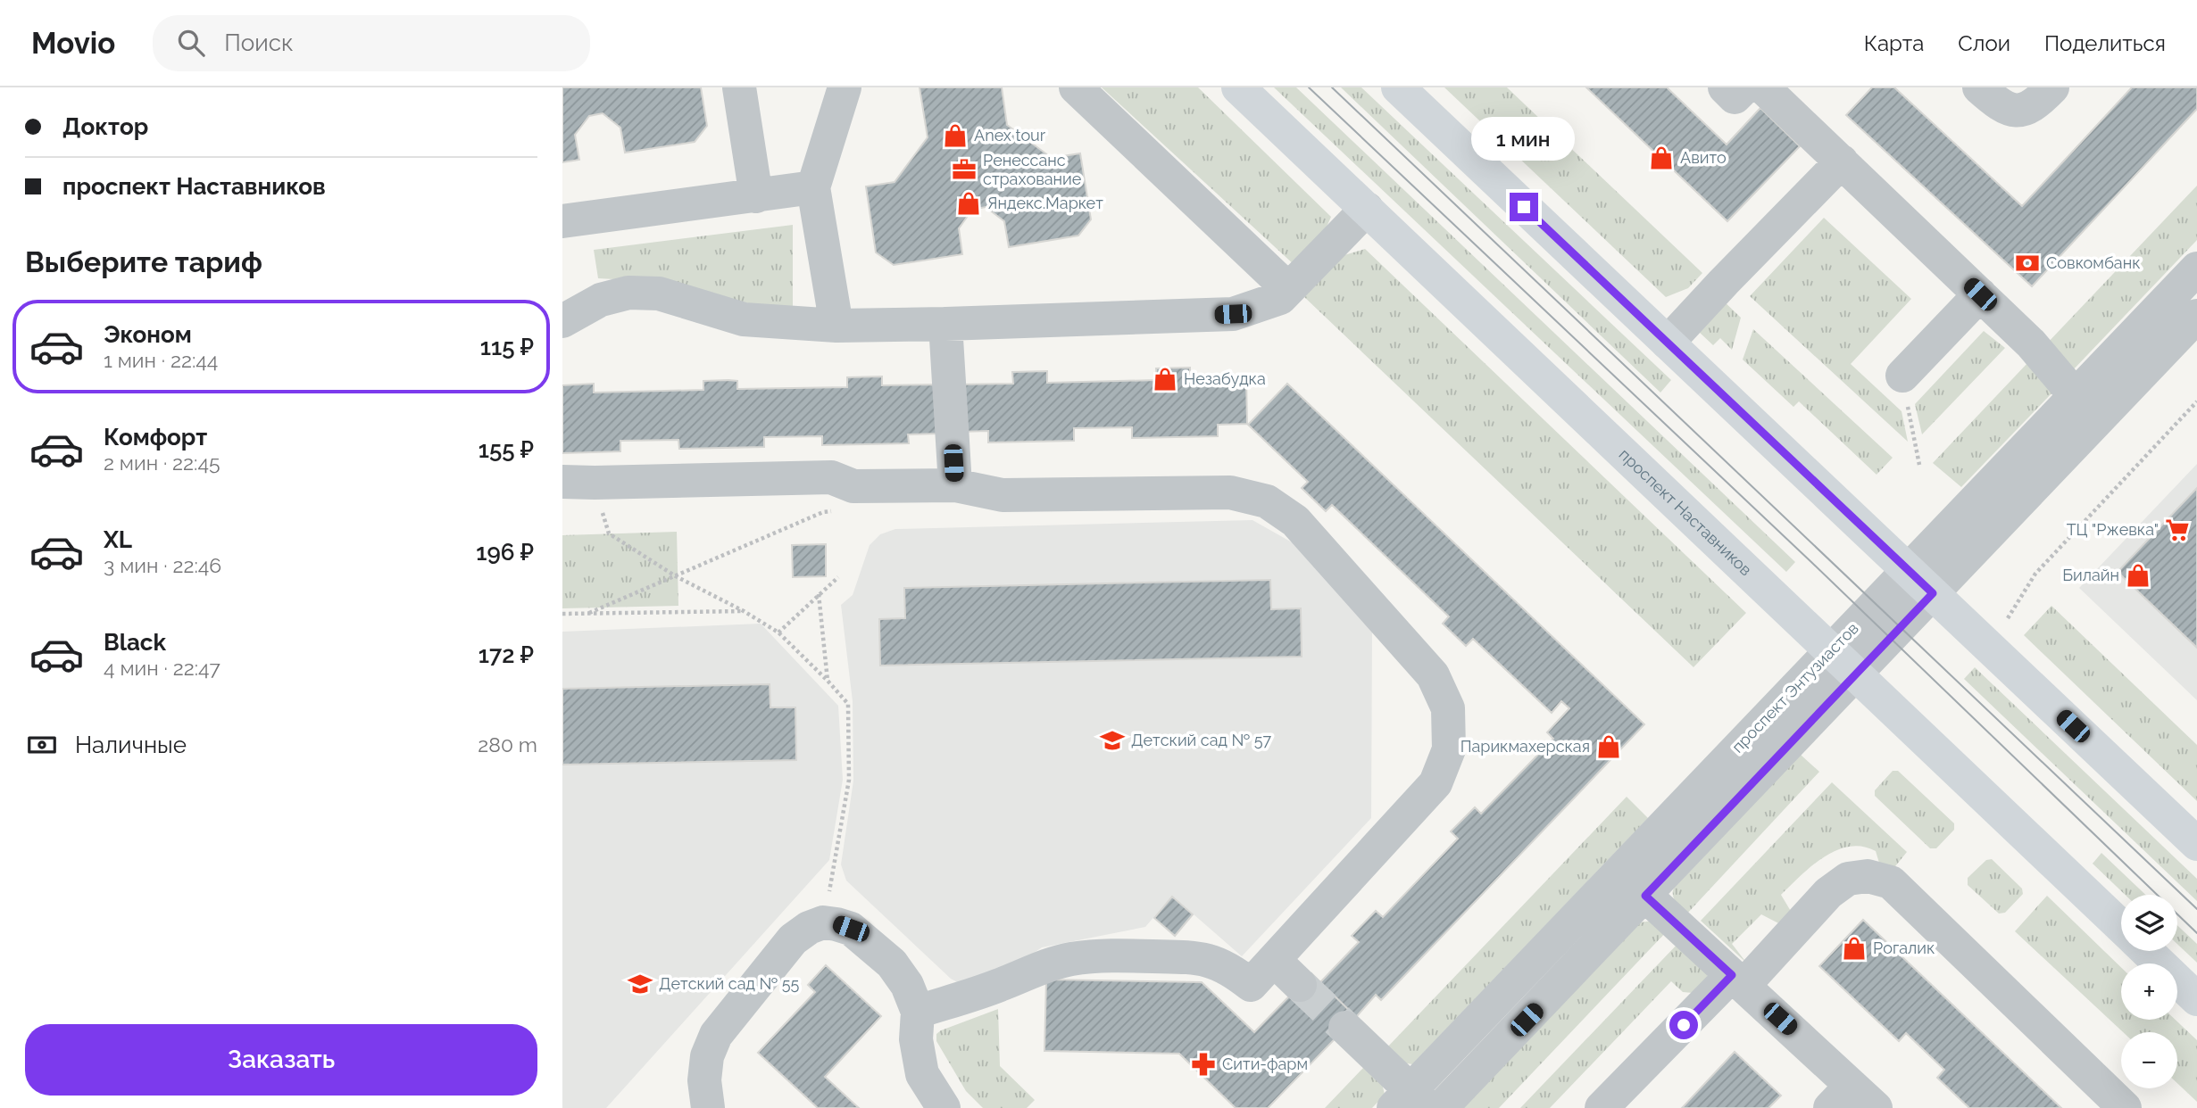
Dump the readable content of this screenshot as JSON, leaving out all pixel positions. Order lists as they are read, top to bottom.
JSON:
{
  "streets": {
    "main road": ["проспект Наставников"],
    "street": ["проспект Энтузиастов"]
  },
  "crossings": [
    ["проспект Наставников", "проспект Энтузиастов"]
  ],
  "places": {
    "shop": [
      "Anex tour",
      "Авито",
      "Яндекс.Маркет",
      "Незабудка",
      "Билайн",
      "Парикмахерская",
      "Рогалик"
    ],
    "office": ["Ренессанс страхование"],
    "bank": ["Совкомбанк"],
    "supermarket": ["ТЦ \"Ржевка\""],
    "school or university": ["Детский сад № 57", "Детский сад № 55"],
    "pharmacy": ["Сити-фарм"]
  },
  "page": {
    "header": "Movio",
    "search": "Поиск",
    "nav": ["Карта", "Слои", "Поделиться"],
    "banner": ["Доктор", "проспект Наставников"],
    "bubble": "1 мин",
    "heading": "Выберите тариф",
    "list": [
      {
        "name": "Эконом",
        "note": "1 мин · 22:44",
        "value": "115 ₽"
      },
      {
        "name": "Комфорт",
        "note": "2 мин · 22:45",
        "value": "155 ₽"
      },
      {
        "name": "XL",
        "note": "3 мин · 22:46",
        "value": "196 ₽"
      },
      {
        "name": "Black",
        "note": "4 мин · 22:47",
        "value": "172 ₽"
      }
    ],
    "pay": ["Наличные", "280 m"],
    "map_buttons": ["+", "−"],
    "buttons": "Заказать"
  }
}
